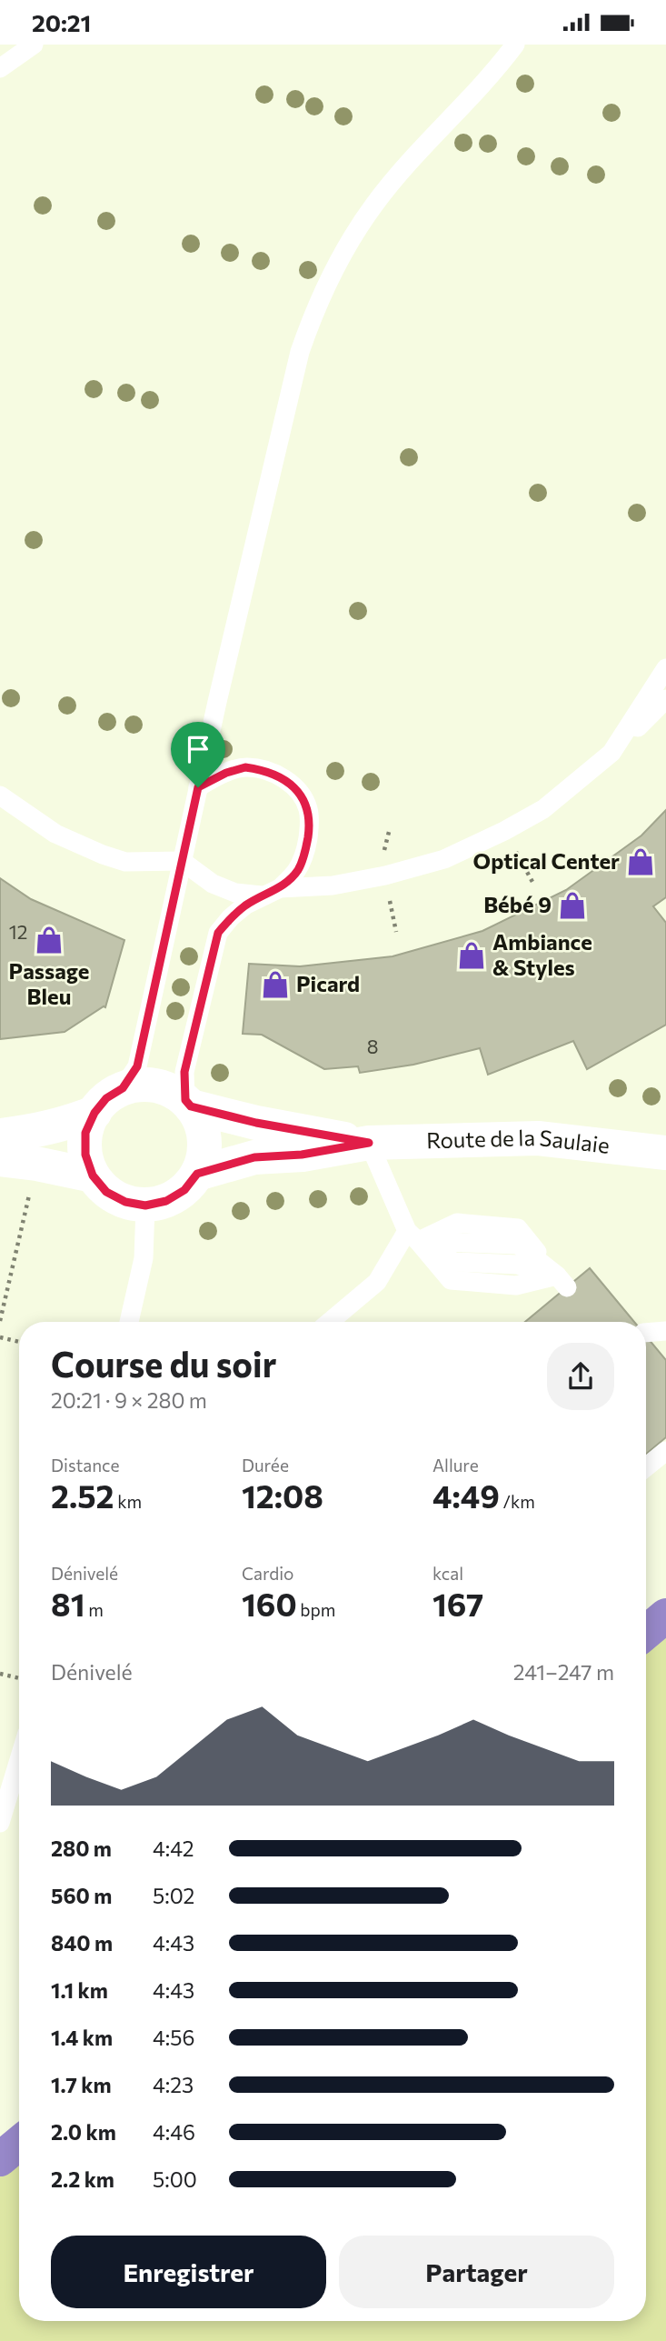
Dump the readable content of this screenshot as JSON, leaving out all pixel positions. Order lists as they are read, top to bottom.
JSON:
{
  "streets": {
    "street": ["Route de la Saulaie"]
  },
  "places": {
    "shop": [
      "Optical Center",
      "Bébé 9",
      "Passage Bleu",
      "Ambiance & Styles",
      "Picard"
    ]
  },
  "house_numbers": ["12", "8"],
  "page": {
    "status": "20:21",
    "heading": ["Course du soir", "20:21 · 9 × 280 m"],
    "stats": [
      ["Distance", "2.52 km"],
      ["Durée", "12:08"],
      ["Allure", "4:49 /km"],
      ["Dénivelé", "81 m"],
      ["Cardio", "160 bpm"],
      ["kcal", "167"]
    ],
    "chart": ["Dénivelé", "241–247 m"],
    "list": [
      {
        "name": "280 m",
        "note": "4:42"
      },
      {
        "name": "560 m",
        "note": "5:02"
      },
      {
        "name": "840 m",
        "note": "4:43"
      },
      {
        "name": "1.1 km",
        "note": "4:43"
      },
      {
        "name": "1.4 km",
        "note": "4:56"
      },
      {
        "name": "1.7 km",
        "note": "4:23"
      },
      {
        "name": "2.0 km",
        "note": "4:46"
      },
      {
        "name": "2.2 km",
        "note": "5:00"
      }
    ],
    "buttons": ["Enregistrer", "Partager"]
  }
}
